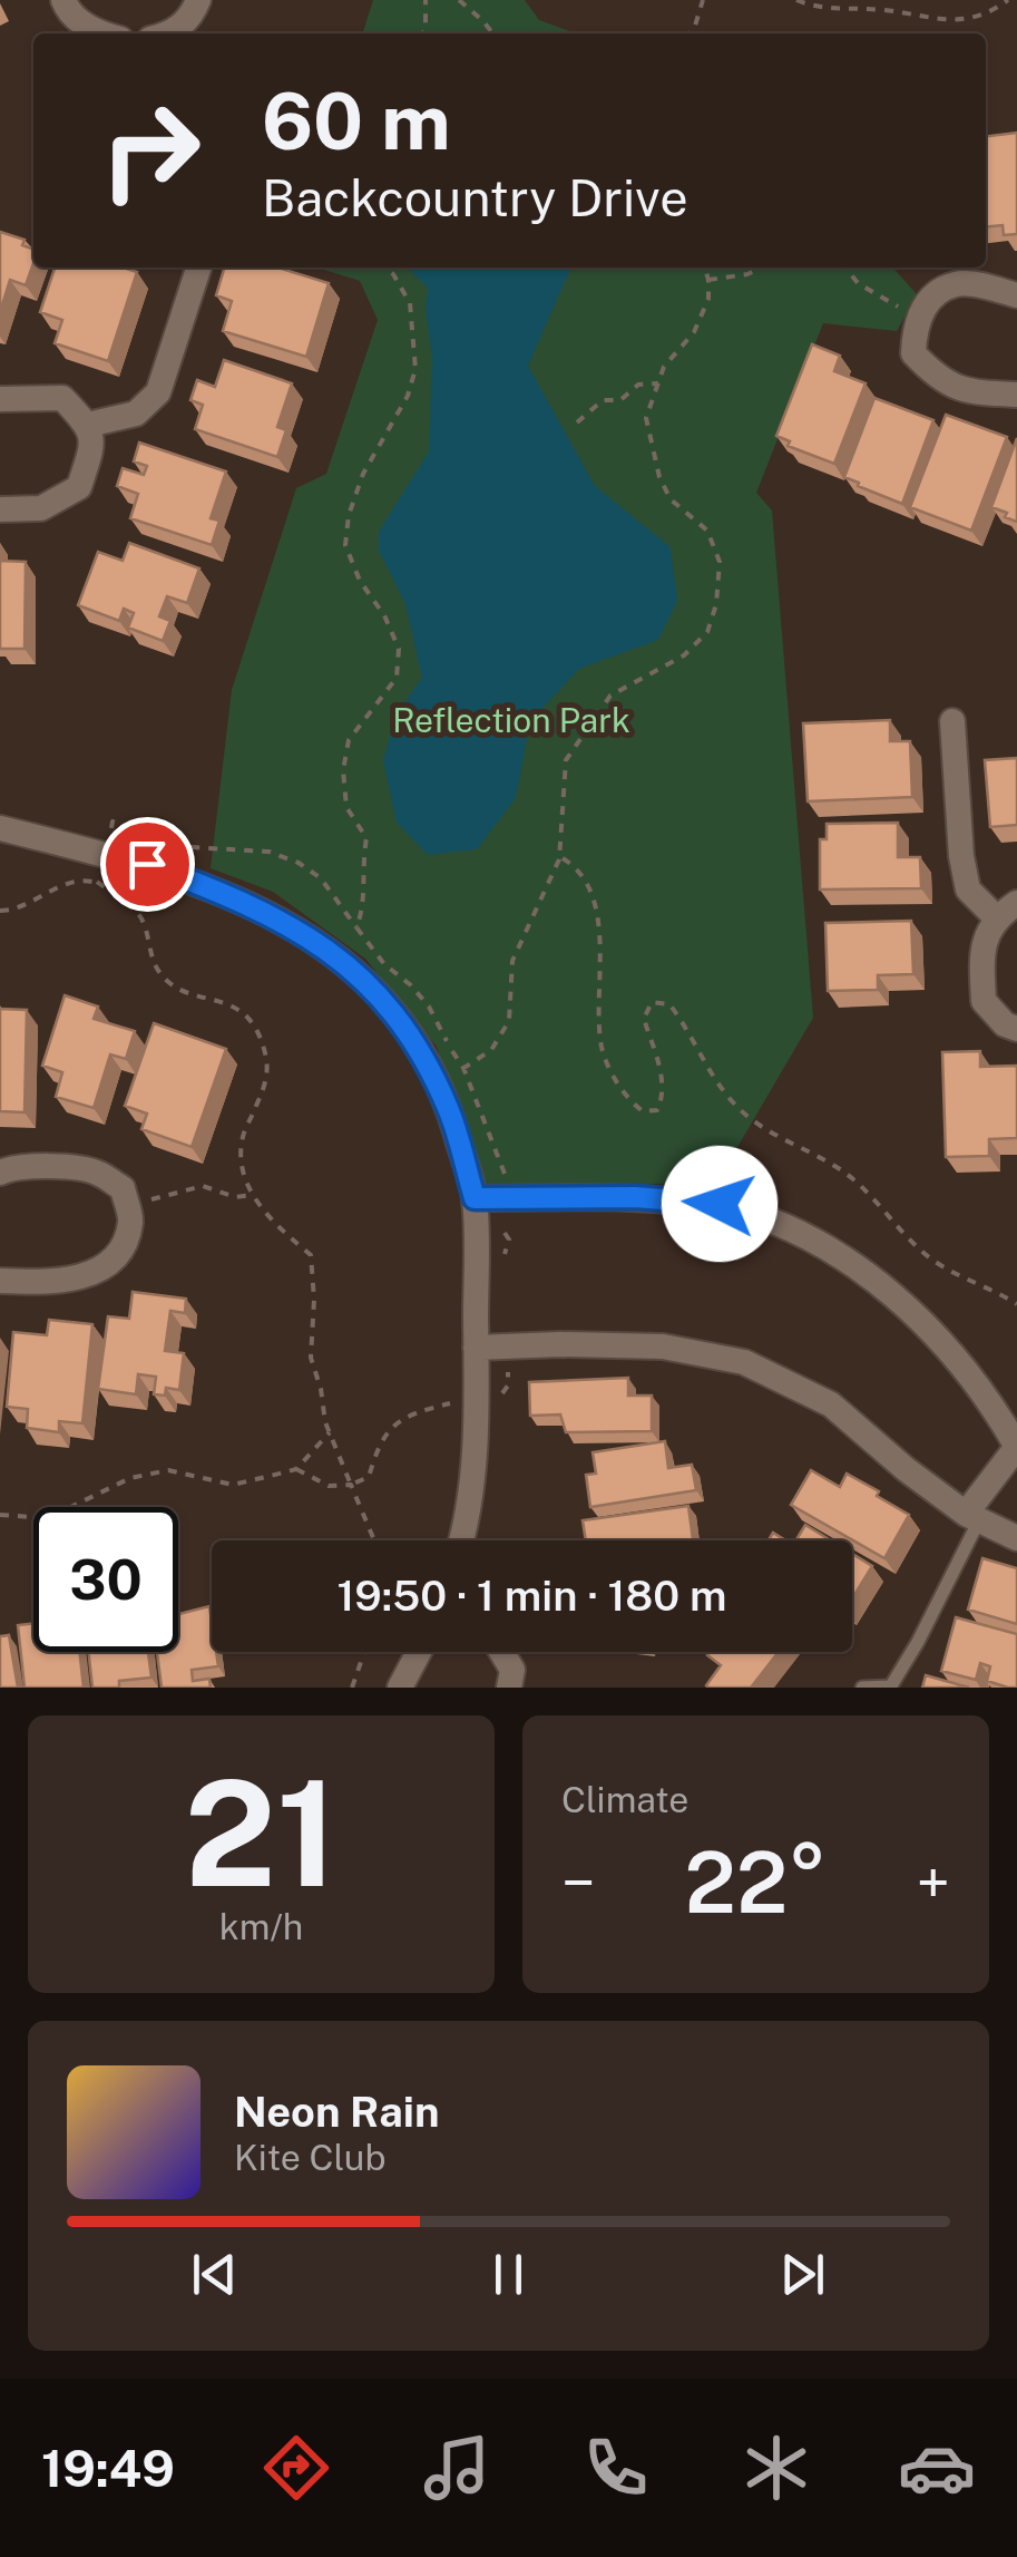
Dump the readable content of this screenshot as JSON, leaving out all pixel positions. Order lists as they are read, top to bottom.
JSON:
{
  "parks": ["Reflection Park"],
  "page": {
    "turn": ["60 m", "Backcountry Drive"],
    "limit": "30",
    "trip": "19:50 · 1 min · 180 m",
    "tile": [
      ["21", "km/h"],
      "Climate"
    ],
    "heat": ["−", "22°", "+"],
    "song": ["Neon Rain", "Kite Club"],
    "tabs": "19:49"
  }
}
